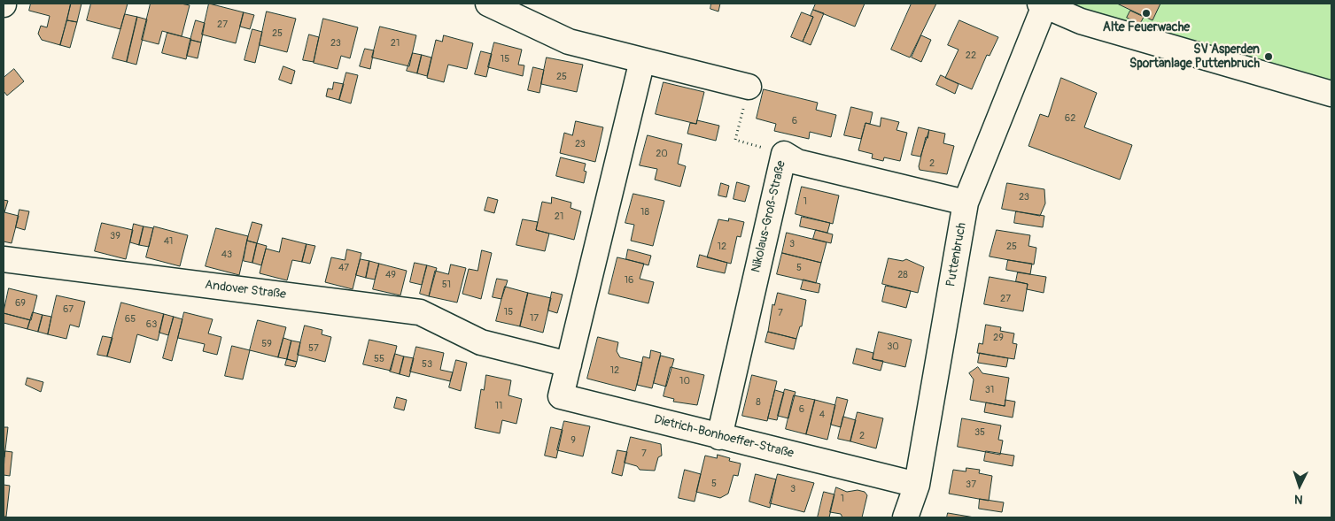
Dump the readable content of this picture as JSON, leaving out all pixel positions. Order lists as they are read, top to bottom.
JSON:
{
  "streets": {
    "street": [
      "Nikolaus-Groß-Straße",
      "Puttenbruch",
      "Andover Straße",
      "Dietrich-Bonhoeffer-Straße"
    ]
  },
  "crossings": [
    ["Nikolaus-Groß-Straße", "Puttenbruch"],
    ["Nikolaus-Groß-Straße", "Dietrich-Bonhoeffer-Straße"],
    ["Puttenbruch", "Dietrich-Bonhoeffer-Straße"],
    ["Andover Straße", "Dietrich-Bonhoeffer-Straße"]
  ],
  "places": ["Alte Feuerwache", "SV Asperden Sportanlage Puttenbruch"],
  "house_numbers": [
    "27",
    "25",
    "23",
    "21",
    "22",
    "15",
    "25",
    "62",
    "6",
    "23",
    "20",
    "2",
    "23",
    "1",
    "18",
    "21",
    "39",
    "41",
    "3",
    "12",
    "25",
    "43",
    "47",
    "5",
    "49",
    "28",
    "16",
    "51",
    "27",
    "69",
    "67",
    "15",
    "7",
    "17",
    "65",
    "63",
    "29",
    "59",
    "30",
    "57",
    "55",
    "53",
    "12",
    "10",
    "31",
    "8",
    "11",
    "6",
    "4",
    "35",
    "2",
    "9",
    "7",
    "5",
    "37",
    "3",
    "1"
  ],
  "north": "bottom"
}
